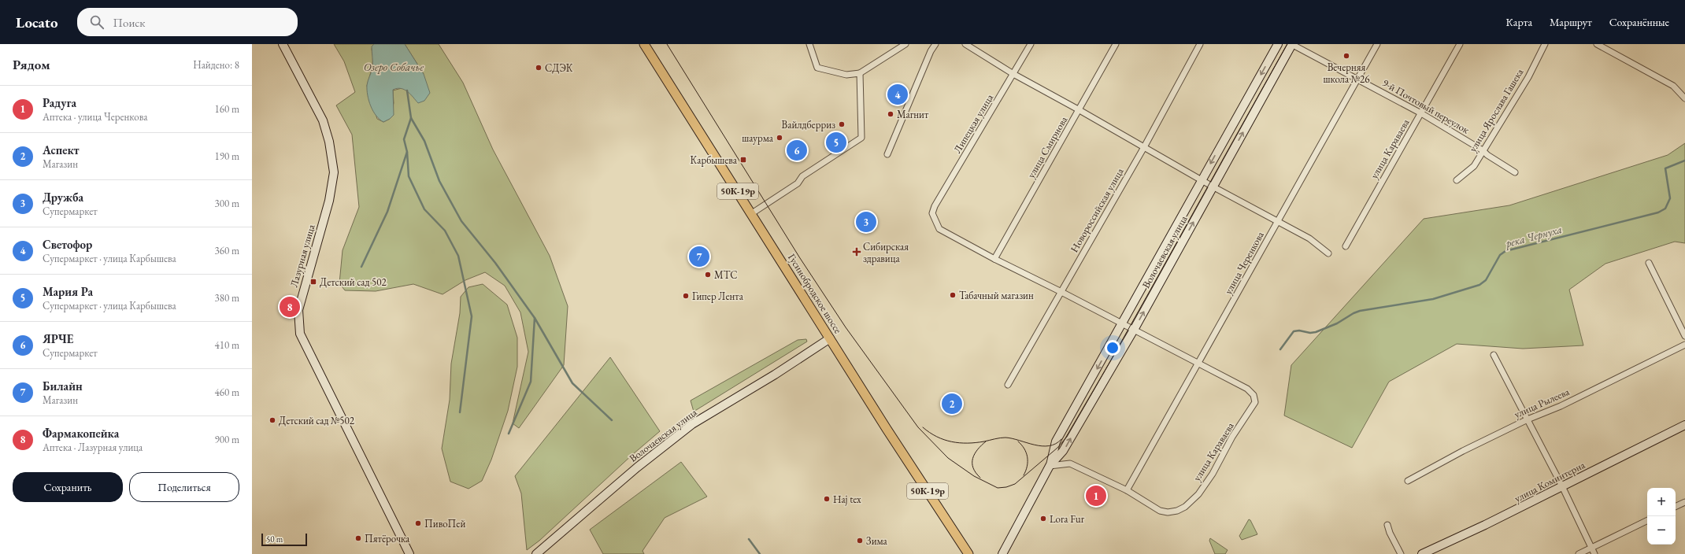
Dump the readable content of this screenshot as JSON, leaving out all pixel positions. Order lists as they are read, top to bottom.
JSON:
{
  "streets": {
    "main road": ["50К-19р", "Гусинобродское шоссе"],
    "street": [
      "9-й Почтовый переулок",
      "улица Ярослава Гашека",
      "Липецкая улица",
      "улица Смирнова",
      "улица Караваева",
      "Новороссийская улица",
      "Волочаевская улица",
      "Лазурная улица",
      "улица Черенкова",
      "улица Рылеева",
      "улица Коминтерна"
    ]
  },
  "crossings": [
    ["9-й Почтовый переулок", "улица Ярослава Гашека"],
    ["9-й Почтовый переулок", "улица Караваева"],
    ["9-й Почтовый переулок", "Волочаевская улица"],
    ["9-й Почтовый переулок", "улица Черенкова"],
    ["Липецкая улица", "улица Смирнова"],
    ["улица Караваева", "улица Черенкова"],
    ["Волочаевская улица", "Гусинобродское шоссе"]
  ],
  "water": ["Озеро Собачье", "река Чернуха"],
  "places": {
    "other": [
      "Вечерняя школа №26",
      "СДЭК",
      "Магнит",
      "Вайлдберриз",
      "шаурма",
      "МТС",
      "Табачный магазин",
      "Гипер Лента",
      "Детский сад №502",
      "Haj tex",
      "Lora Fur",
      "ПивоПей",
      "Пятёрочка",
      "Зима"
    ],
    "transit": ["Карбышева", "Детский сад 502"],
    "health": ["Сибирская здравица"]
  },
  "scale_bar": "50 m",
  "page": {
    "header": "Locato",
    "search": "Поиск",
    "nav": ["Карта", "Маршрут", "Сохранённые"],
    "heading": ["Рядом", "Найдено: 8"],
    "pins": [
      "4",
      "5",
      "6",
      "3",
      "7",
      "8",
      "2",
      "1"
    ],
    "list": [
      {
        "mark": "1",
        "name": "Радуга",
        "note": "Аптека · улица Черенкова",
        "value": "160 m"
      },
      {
        "mark": "2",
        "name": "Аспект",
        "note": "Магазин",
        "value": "190 m"
      },
      {
        "mark": "3",
        "name": "Дружба",
        "note": "Супермаркет",
        "value": "300 m"
      },
      {
        "mark": "4",
        "name": "Светофор",
        "note": "Супермаркет · улица Карбышева",
        "value": "360 m"
      },
      {
        "mark": "5",
        "name": "Мария Ра",
        "note": "Супермаркет · улица Карбышева",
        "value": "380 m"
      },
      {
        "mark": "6",
        "name": "ЯРЧЕ",
        "note": "Супермаркет",
        "value": "410 m"
      },
      {
        "mark": "7",
        "name": "Билайн",
        "note": "Магазин",
        "value": "460 m"
      },
      {
        "mark": "8",
        "name": "Фармакопейка",
        "note": "Аптека · Лазурная улица",
        "value": "900 m"
      }
    ],
    "buttons": ["Сохранить", "Поделиться"],
    "map_buttons": ["+", "−"],
    "scale": "50 m"
  }
}
